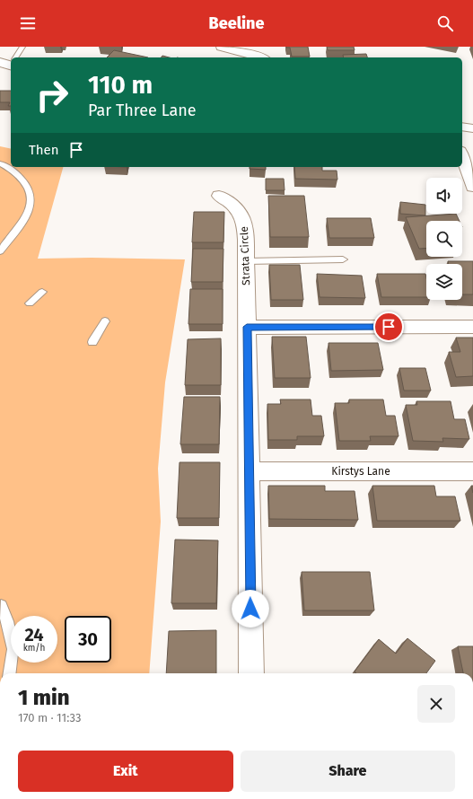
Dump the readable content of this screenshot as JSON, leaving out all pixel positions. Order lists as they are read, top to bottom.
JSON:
{
  "streets": {
    "street": ["Strata Circle", "Kirstys Lane"]
  },
  "crossings": [
    ["Strata Circle", "Kirstys Lane"]
  ],
  "page": {
    "header": "Beeline",
    "turn": ["110 m", "Par Three Lane"],
    "then": "Then",
    "speed": "24 km/h",
    "limit": "30",
    "heading": ["1 min", "170 m · 11:33"],
    "buttons": ["Exit", "Share"]
  }
}
